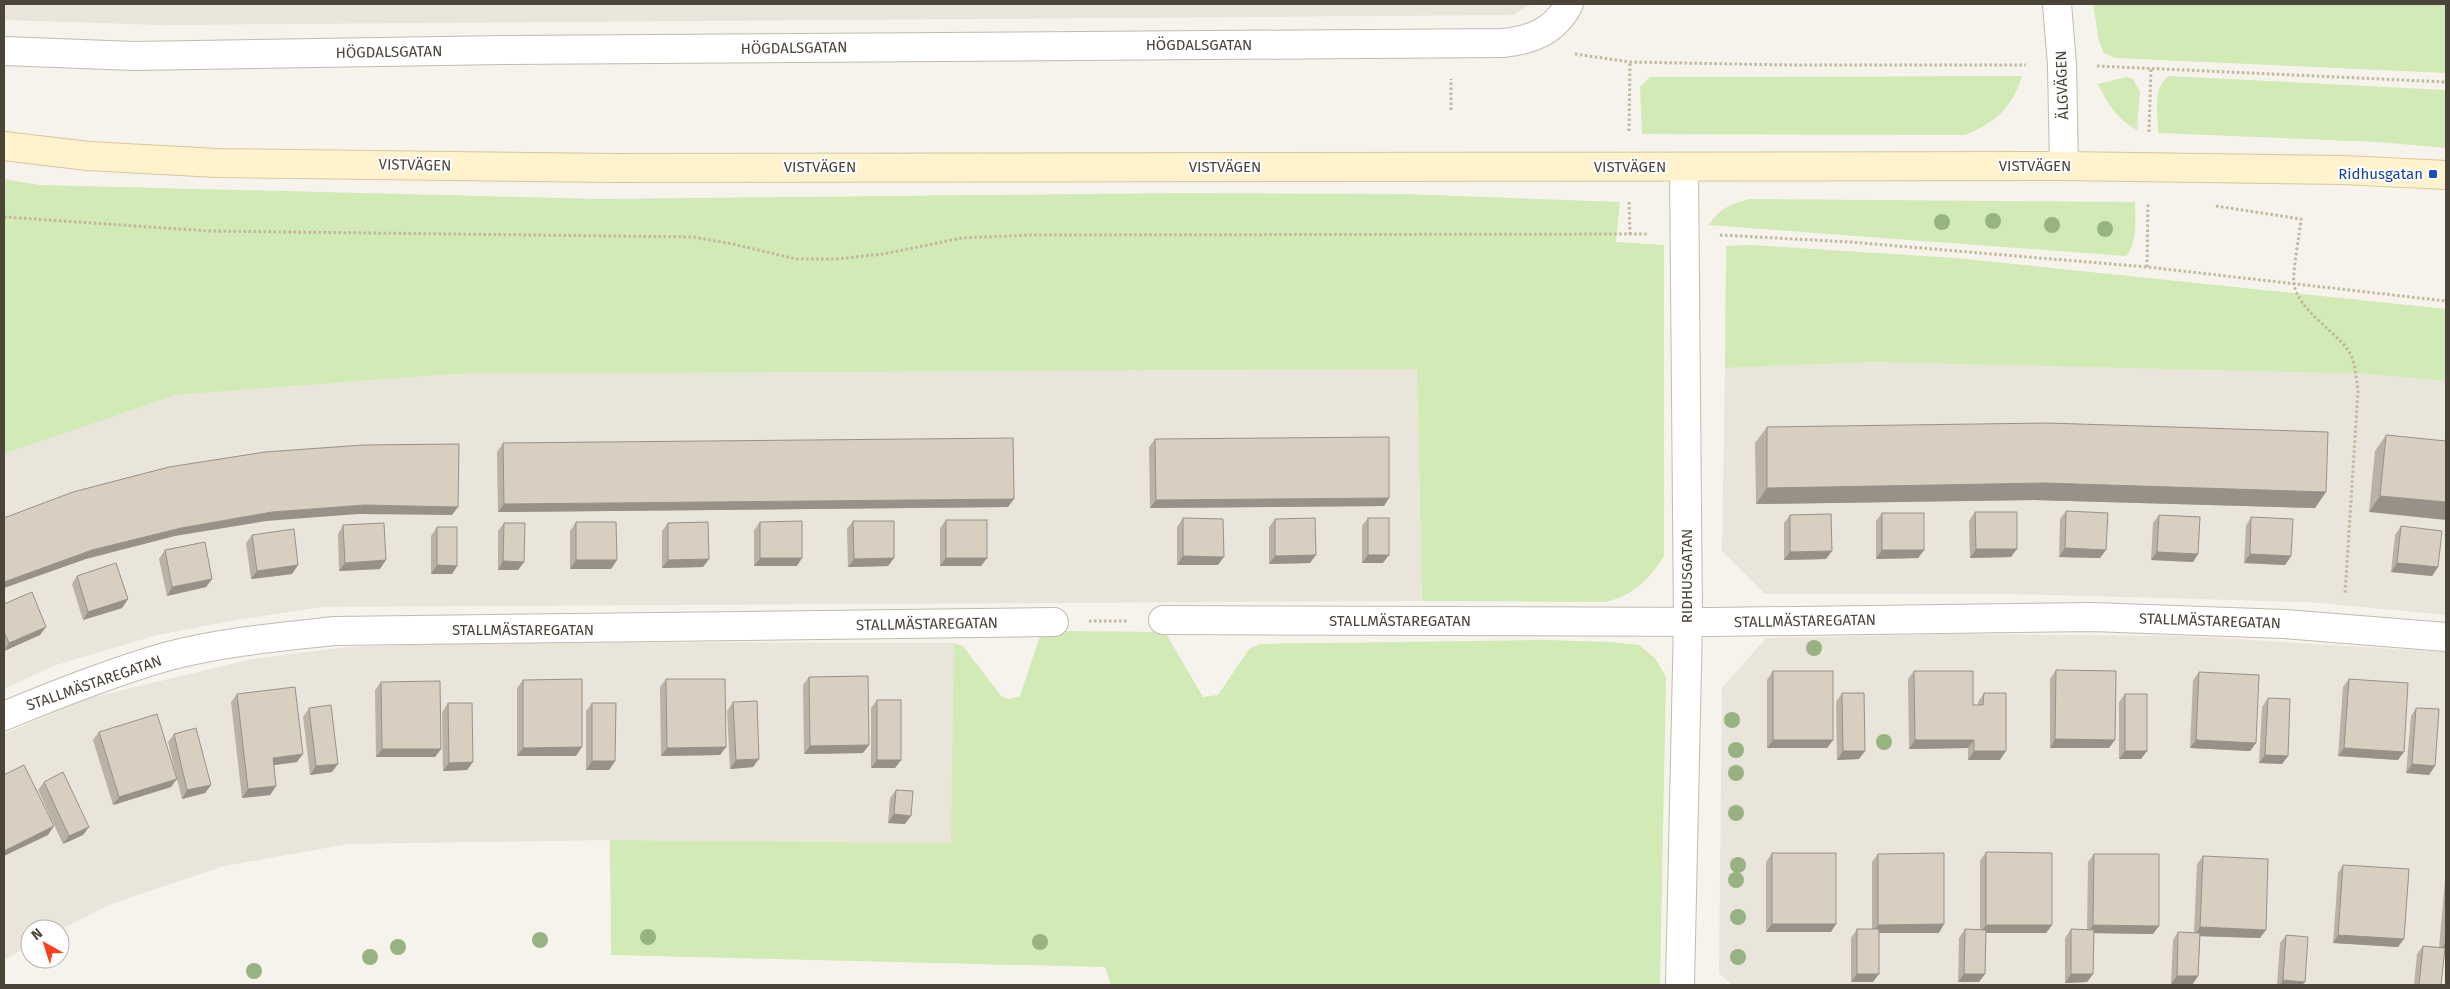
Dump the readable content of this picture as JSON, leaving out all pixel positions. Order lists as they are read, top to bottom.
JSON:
{
  "streets": {
    "main road": ["VISTVÄGEN"],
    "street": [
      "HÖGDALSGATAN",
      "ÄLGVÄGEN",
      "RIDHUSGATAN",
      "STALLMÄSTAREGATAN"
    ]
  },
  "crossings": [
    ["ÄLGVÄGEN", "VISTVÄGEN"],
    ["VISTVÄGEN", "RIDHUSGATAN"],
    ["RIDHUSGATAN", "STALLMÄSTAREGATAN"]
  ],
  "places": {
    "transit": ["Ridhusgatan"]
  },
  "north": "top left"
}
